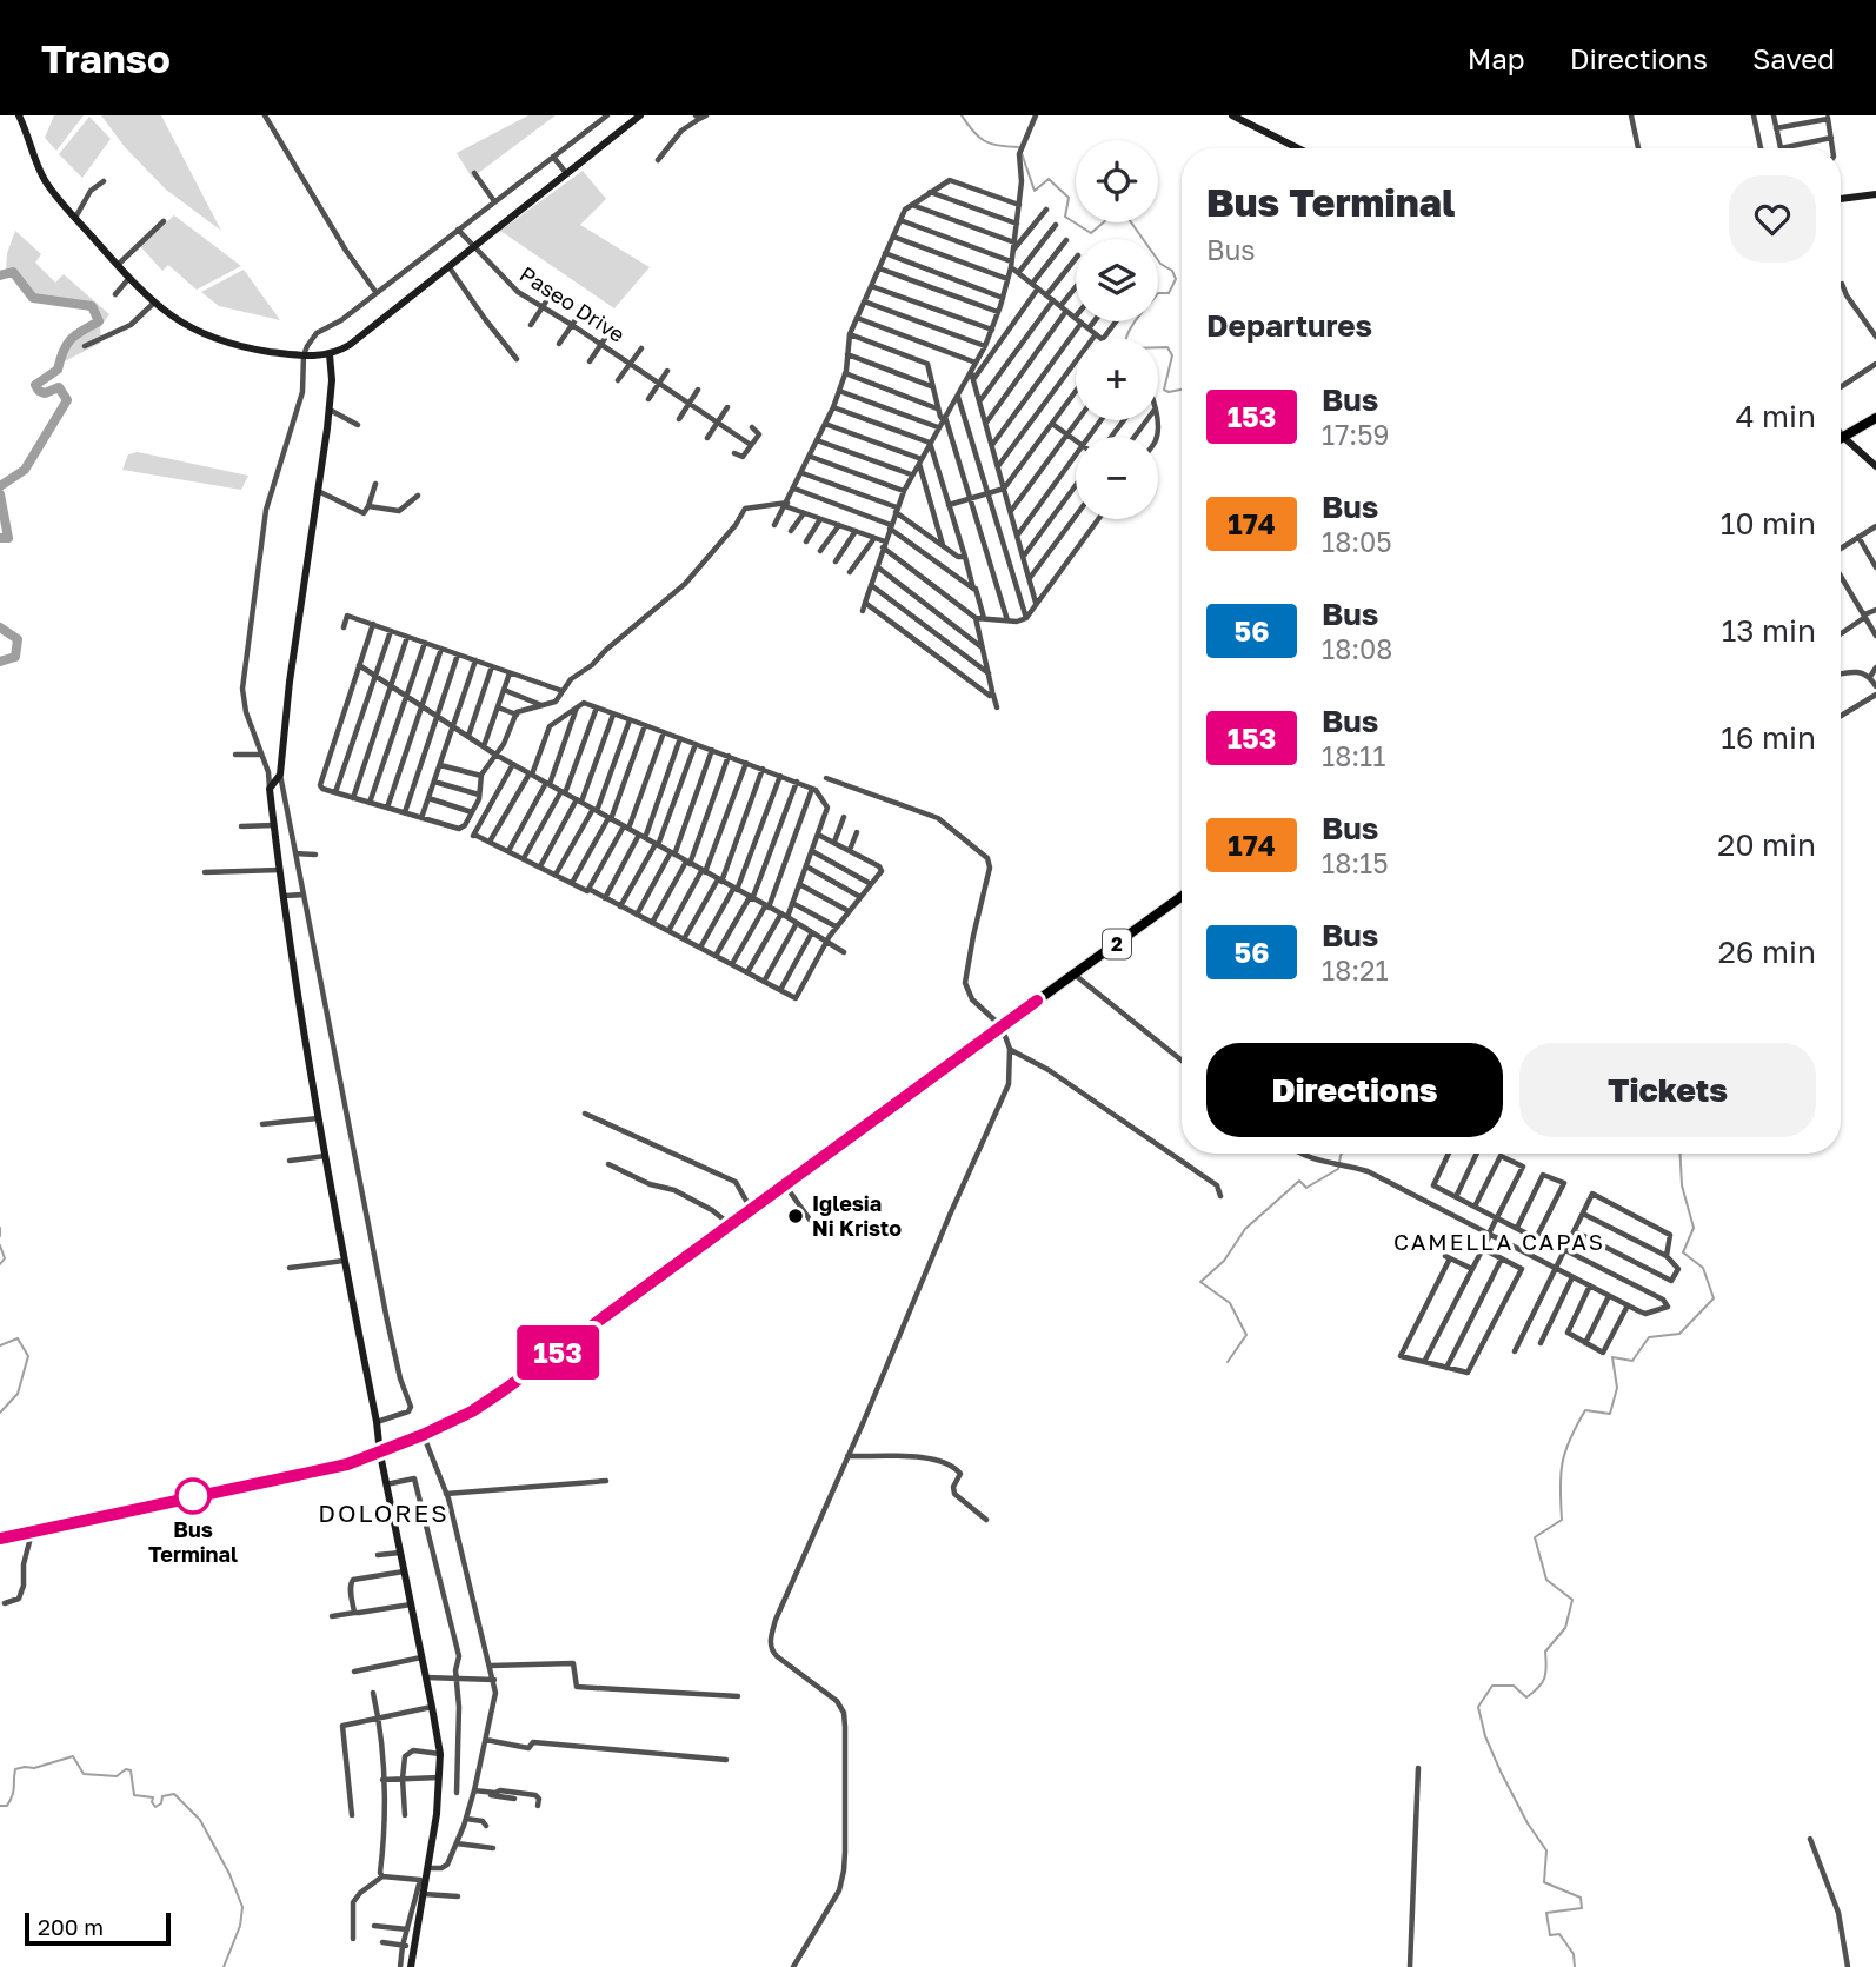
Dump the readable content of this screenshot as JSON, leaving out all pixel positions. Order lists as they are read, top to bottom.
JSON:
{
  "streets": {
    "highway": ["2"],
    "street": ["Paseo Drive"]
  },
  "districts": ["CAMELLA CAPAS", "DOLORES"],
  "places": ["Iglesia Ni Kristo", "Bus Terminal"],
  "lines": ["bus line 153"],
  "scale_bar": "200 m",
  "page": {
    "header": "Transo",
    "nav": ["Map", "Directions", "Saved"],
    "on_map": "153",
    "map_buttons": ["+", "−"],
    "heading": [
      ["Bus Terminal", "Bus"],
      "Departures"
    ],
    "list": [
      {
        "mark": "153",
        "name": "Bus",
        "note": "17:59",
        "value": "4 min"
      },
      {
        "mark": "174",
        "name": "Bus",
        "note": "18:05",
        "value": "10 min"
      },
      {
        "mark": "56",
        "name": "Bus",
        "note": "18:08",
        "value": "13 min"
      },
      {
        "mark": "153",
        "name": "Bus",
        "note": "18:11",
        "value": "16 min"
      },
      {
        "mark": "174",
        "name": "Bus",
        "note": "18:15",
        "value": "20 min"
      },
      {
        "mark": "56",
        "name": "Bus",
        "note": "18:21",
        "value": "26 min"
      }
    ],
    "buttons": ["Directions", "Tickets"],
    "scale": "200 m"
  }
}
